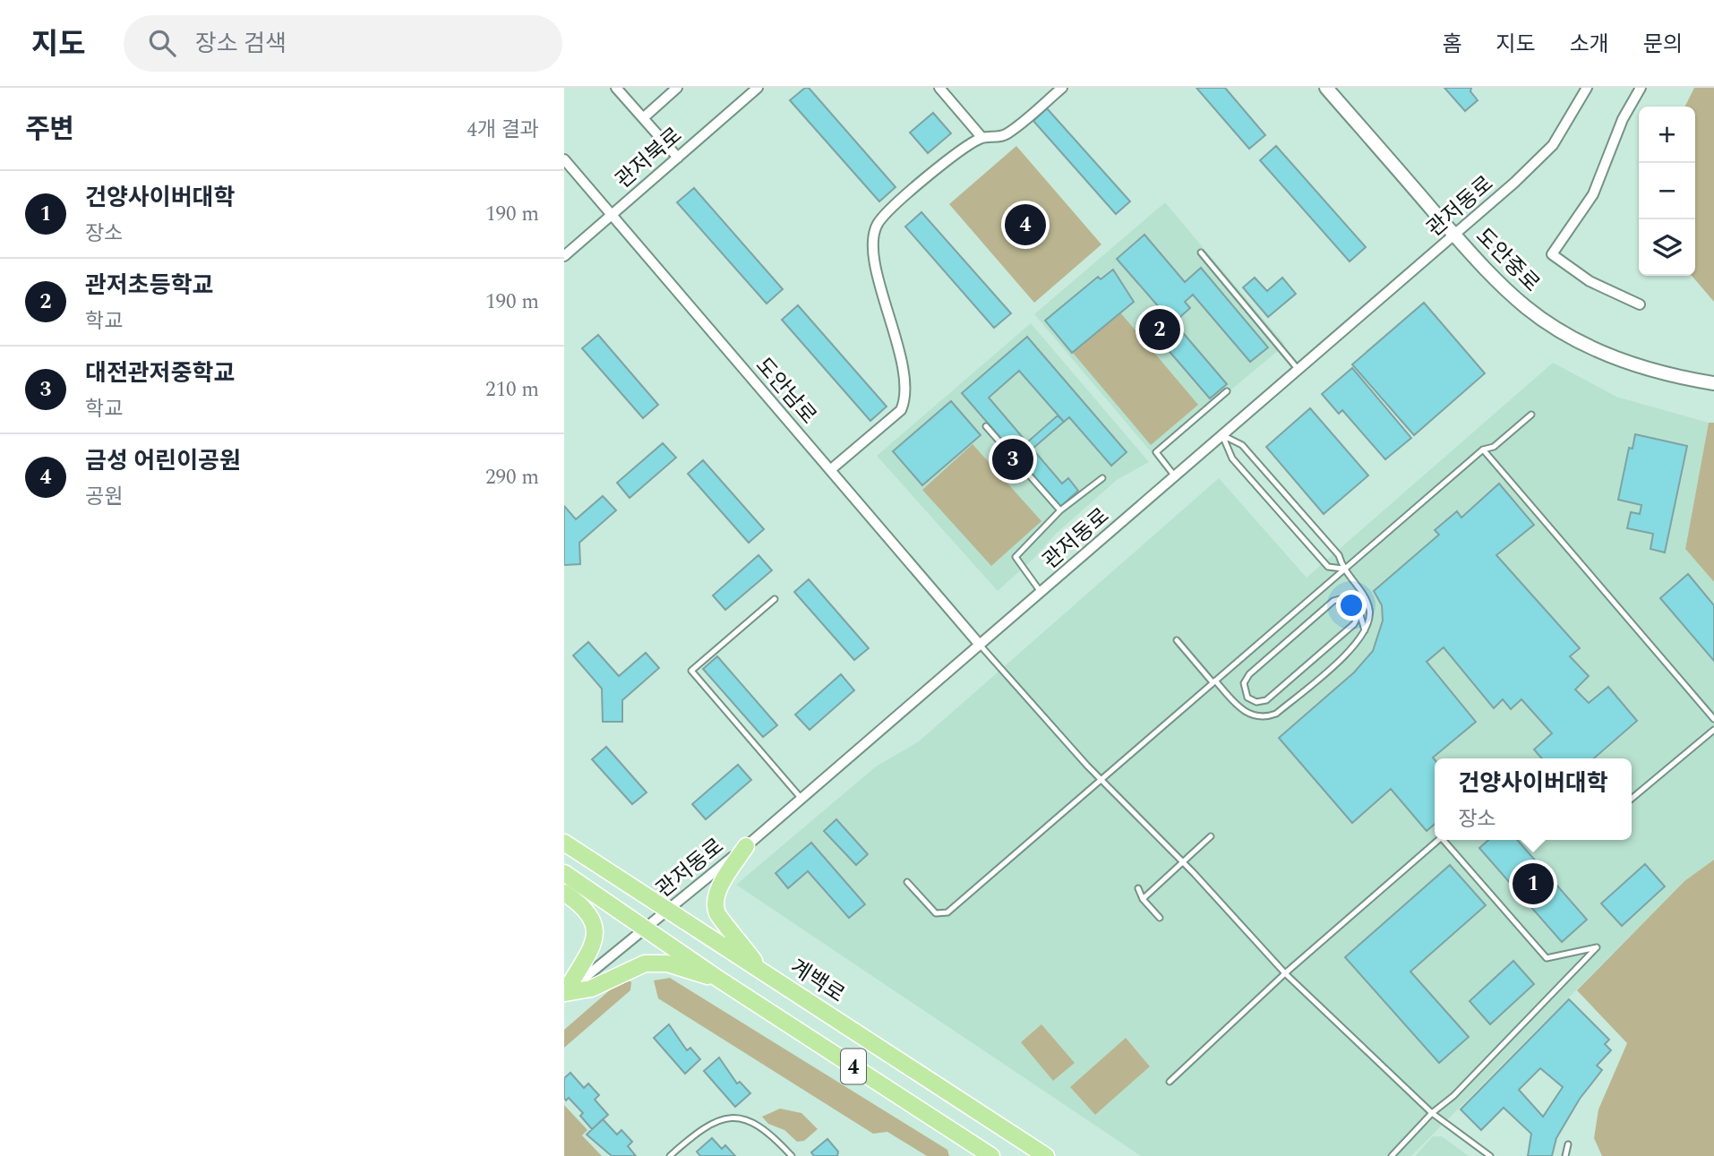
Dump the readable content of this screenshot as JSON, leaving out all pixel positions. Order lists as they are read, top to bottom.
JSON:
{
  "streets": {
    "main road": ["계백로", "4"],
    "street": [
      "관저북로",
      "관저동로",
      "도안중로",
      "도안남로"
    ]
  },
  "crossings": [
    ["관저북로", "도안남로"],
    ["관저동로", "도안중로"],
    ["관저동로", "도안남로"],
    ["관저동로", "계백로"],
    ["관저동로", "4"]
  ],
  "page": {
    "header": "지도",
    "search": "장소 검색",
    "nav": [
      "홈",
      "지도",
      "소개",
      "문의"
    ],
    "heading": ["주변", "4개 결과"],
    "map_buttons": ["+", "−"],
    "list": [
      {
        "mark": "1",
        "name": "건양사이버대학",
        "note": "장소",
        "value": "190 m"
      },
      {
        "mark": "2",
        "name": "관저초등학교",
        "note": "학교",
        "value": "190 m"
      },
      {
        "mark": "3",
        "name": "대전관저중학교",
        "note": "학교",
        "value": "210 m"
      },
      {
        "mark": "4",
        "name": "금성 어린이공원",
        "note": "공원",
        "value": "290 m"
      }
    ],
    "pins": [
      "4",
      "2",
      "3",
      "1"
    ],
    "popup": ["건양사이버대학", "장소"]
  }
}
